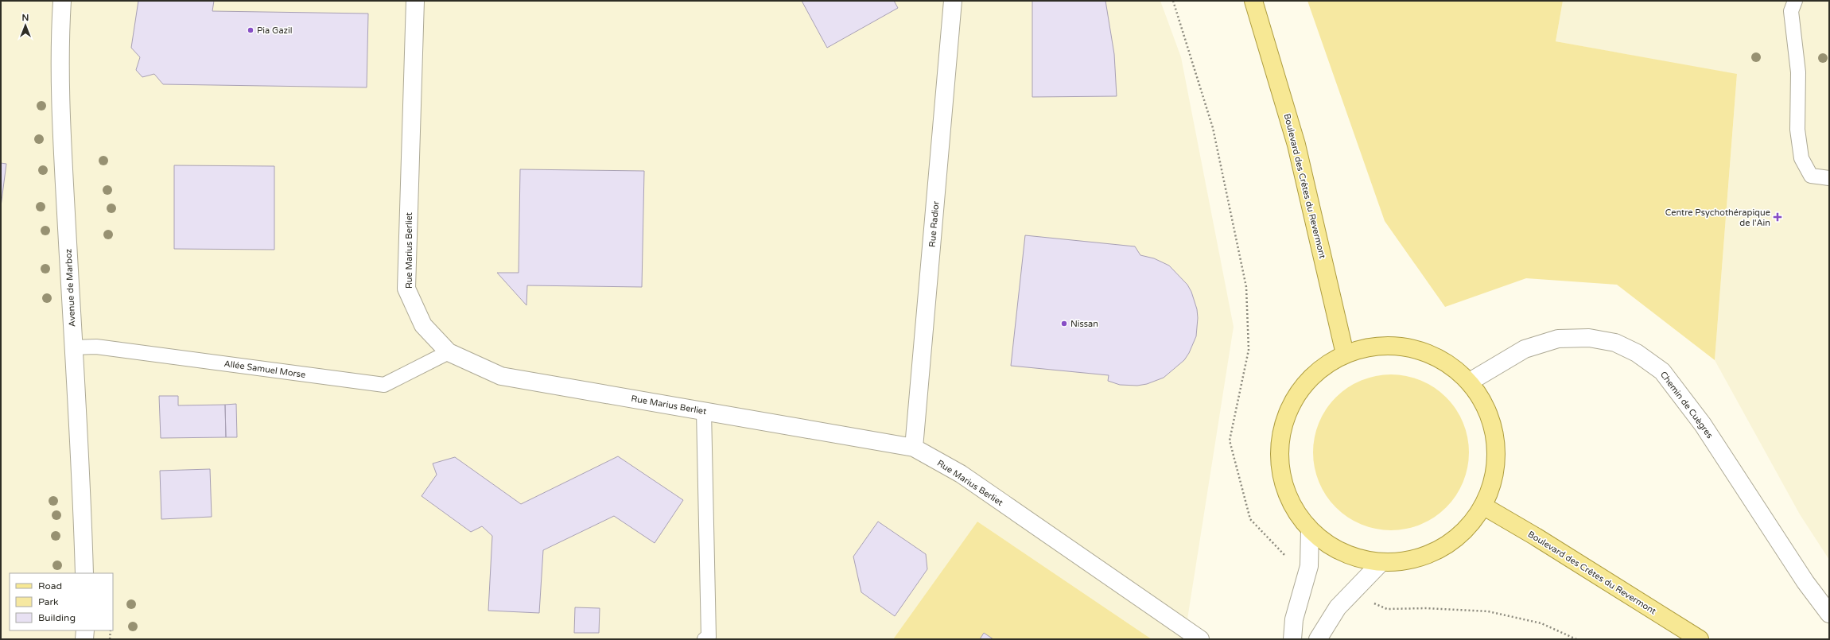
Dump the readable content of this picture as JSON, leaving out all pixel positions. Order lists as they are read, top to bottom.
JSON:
{
  "streets": {
    "main road": ["Boulevard des Crêtes du Revermont"],
    "street": [
      "Rue Radior",
      "Rue Marius Berliet",
      "Avenue de Marboz",
      "Chemin de Cuègres"
    ],
    "lane": ["Allée Samuel Morse"]
  },
  "crossings": [
    ["Rue Radior", "Rue Marius Berliet"],
    ["Rue Marius Berliet", "Allée Samuel Morse"],
    ["Avenue de Marboz", "Allée Samuel Morse"]
  ],
  "places": {
    "other": ["Pia Gazil", "Nissan"],
    "health": ["Centre Psychothérapique de l'Ain"]
  },
  "legend": ["Road", "Park", "Building"],
  "north": "top"
}
